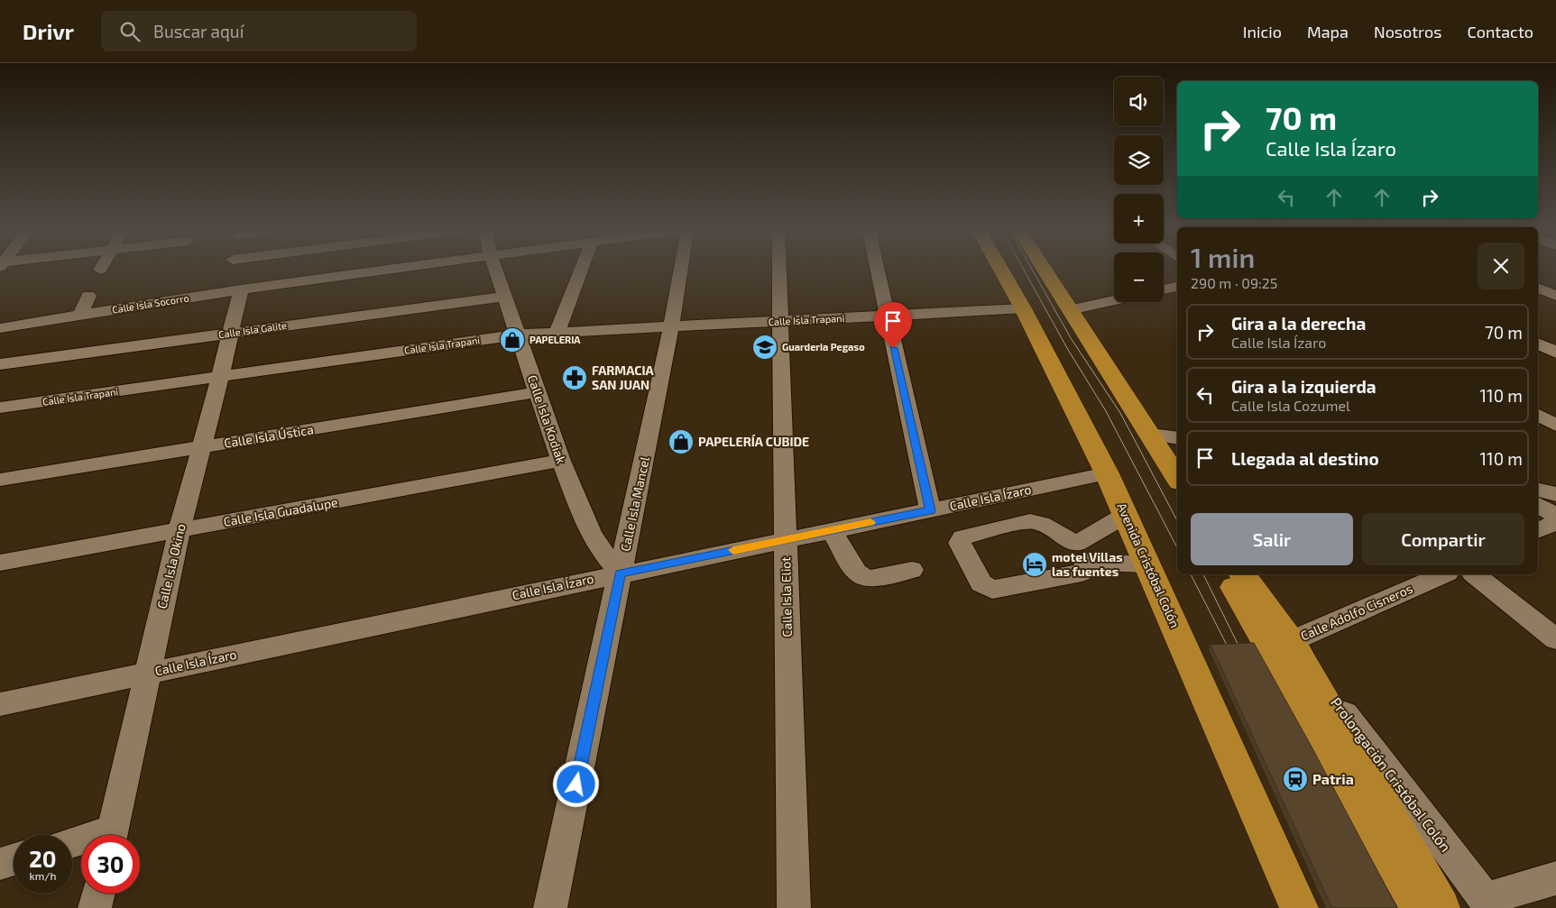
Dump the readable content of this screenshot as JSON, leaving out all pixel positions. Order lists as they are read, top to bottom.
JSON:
{
  "streets": {
    "main road": ["Avenida Cristóbal Colón"],
    "street": [
      "Calle Isla Socorro",
      "Calle Isla Trapani",
      "Calle Isla Galite",
      "Calle Isla Kodiak",
      "Calle Isla Ústica",
      "Calle Isla Ízaro",
      "Calle Isla Mancel",
      "Calle Isla Guadalupe",
      "Calle Isla Okino",
      "Calle Isla Eliot",
      "Calle Adolfo Cisneros",
      "Prolongación Cristóbal Colón"
    ]
  },
  "crossings": [
    ["Calle Isla Socorro", "Calle Isla Okino"],
    ["Calle Isla Trapani", "Calle Isla Kodiak"],
    ["Calle Isla Trapani", "Calle Isla Mancel"],
    ["Calle Isla Trapani", "Avenida Cristóbal Colón"],
    ["Calle Isla Trapani", "Calle Isla Okino"],
    ["Calle Isla Trapani", "Calle Isla Eliot"],
    ["Calle Isla Galite", "Calle Isla Kodiak"],
    ["Calle Isla Galite", "Calle Isla Okino"],
    ["Calle Isla Kodiak", "Calle Isla Ústica"],
    ["Calle Isla Kodiak", "Calle Isla Ízaro"],
    ["Calle Isla Kodiak", "Calle Isla Mancel"],
    ["Calle Isla Kodiak", "Calle Isla Guadalupe"],
    ["Calle Isla Ústica", "Calle Isla Okino"],
    ["Calle Isla Ízaro", "Calle Isla Mancel"],
    ["Calle Isla Ízaro", "Avenida Cristóbal Colón"],
    ["Calle Isla Ízaro", "Calle Isla Okino"],
    ["Calle Isla Ízaro", "Calle Isla Eliot"],
    ["Calle Isla Guadalupe", "Calle Isla Okino"],
    ["Calle Adolfo Cisneros", "Prolongación Cristóbal Colón"]
  ],
  "places": {
    "shop": ["PAPELERIA", "PAPELERÍA CUBIDE"],
    "school or university": ["Guarderia Pegaso"],
    "pharmacy": ["FARMACIA SAN JUAN"],
    "hotel": ["motel Villas las fuentes"],
    "station": ["Patria"]
  },
  "page": {
    "header": "Drivr",
    "search": "Buscar aquí",
    "nav": [
      "Inicio",
      "Mapa",
      "Nosotros",
      "Contacto"
    ],
    "map_buttons": ["+", "−"],
    "turn": ["70 m", "Calle Isla Ízaro"],
    "heading": ["1 min", "290 m · 09:25"],
    "list": [
      {
        "name": "Gira a la derecha",
        "note": "Calle Isla Ízaro",
        "value": "70 m"
      },
      {
        "name": "Gira a la izquierda",
        "note": "Calle Isla Cozumel",
        "value": "110 m"
      },
      {
        "name": "Llegada al destino",
        "value": "110 m"
      }
    ],
    "buttons": ["Salir", "Compartir"],
    "speed": "20 km/h",
    "limit": "30"
  }
}
